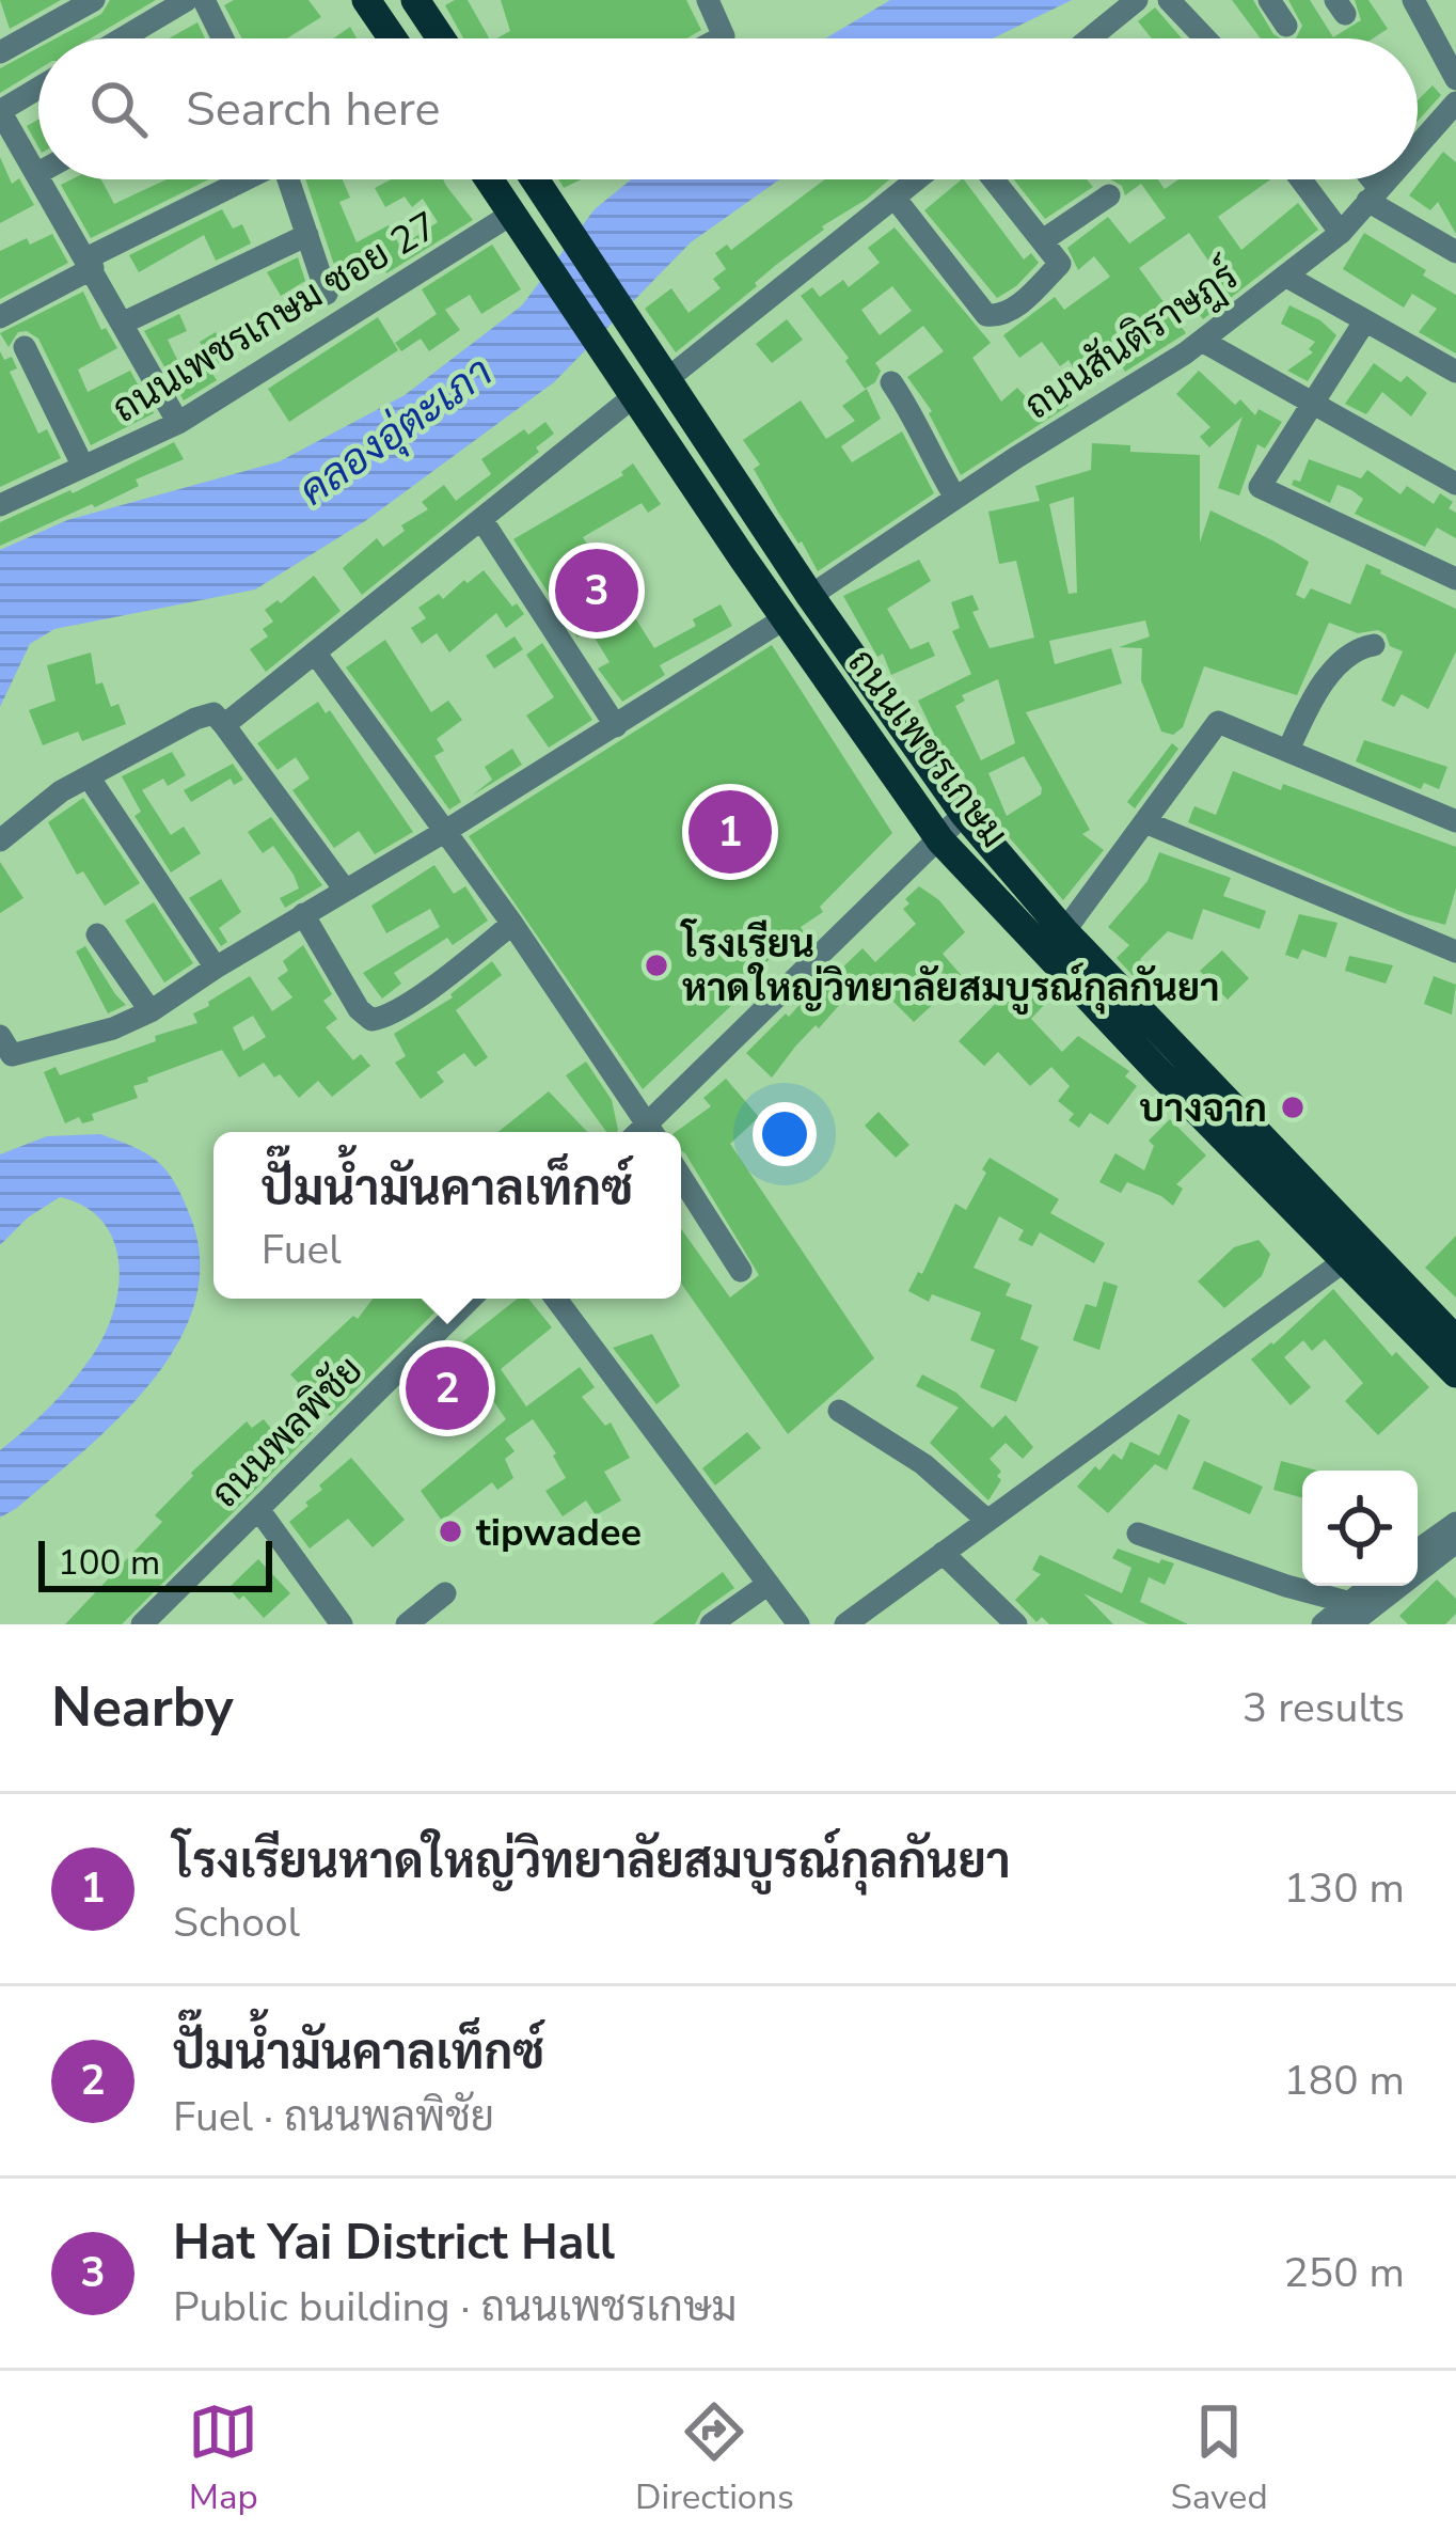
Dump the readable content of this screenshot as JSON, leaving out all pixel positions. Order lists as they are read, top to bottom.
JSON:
{
  "streets": {
    "main road": ["ถนนเพชรเกษม"],
    "street": ["ถนนเพชรเกษม ซอย 27", "ถนนสันติราษฎร์", "ถนนพลพิชัย"]
  },
  "crossings": [
    ["ถนนเพชรเกษม ซอย 27", "ถนนเพชรเกษม"],
    ["ถนนสันติราษฎร์", "ถนนเพชรเกษม"]
  ],
  "water": ["คลองอุ่ตะเภา"],
  "places": ["โรงเรียน หาดใหญ่วิทยาลัยสมบูรณ์กุลกันยา", "บางจาก", "tipwadee"],
  "scale_bar": "100 m",
  "page": {
    "search": "Search here",
    "pins": ["3", "1", "2"],
    "popup": ["ปั๊มน้ำมันคาลเท็กซ์", "Fuel"],
    "scale": "100 m",
    "heading": ["Nearby", "3 results"],
    "list": [
      {
        "mark": "1",
        "name": "โรงเรียนหาดใหญ่วิทยาลัยสมบูรณ์กุลกันยา",
        "note": "School",
        "value": "130 m"
      },
      {
        "mark": "2",
        "name": "ปั๊มน้ำมันคาลเท็กซ์",
        "note": "Fuel · ถนนพลพิชัย",
        "value": "180 m"
      },
      {
        "mark": "3",
        "name": "Hat Yai District Hall",
        "note": "Public building · ถนนเพชรเกษม",
        "value": "250 m"
      }
    ],
    "nav": ["Map", "Directions", "Saved"]
  }
}
